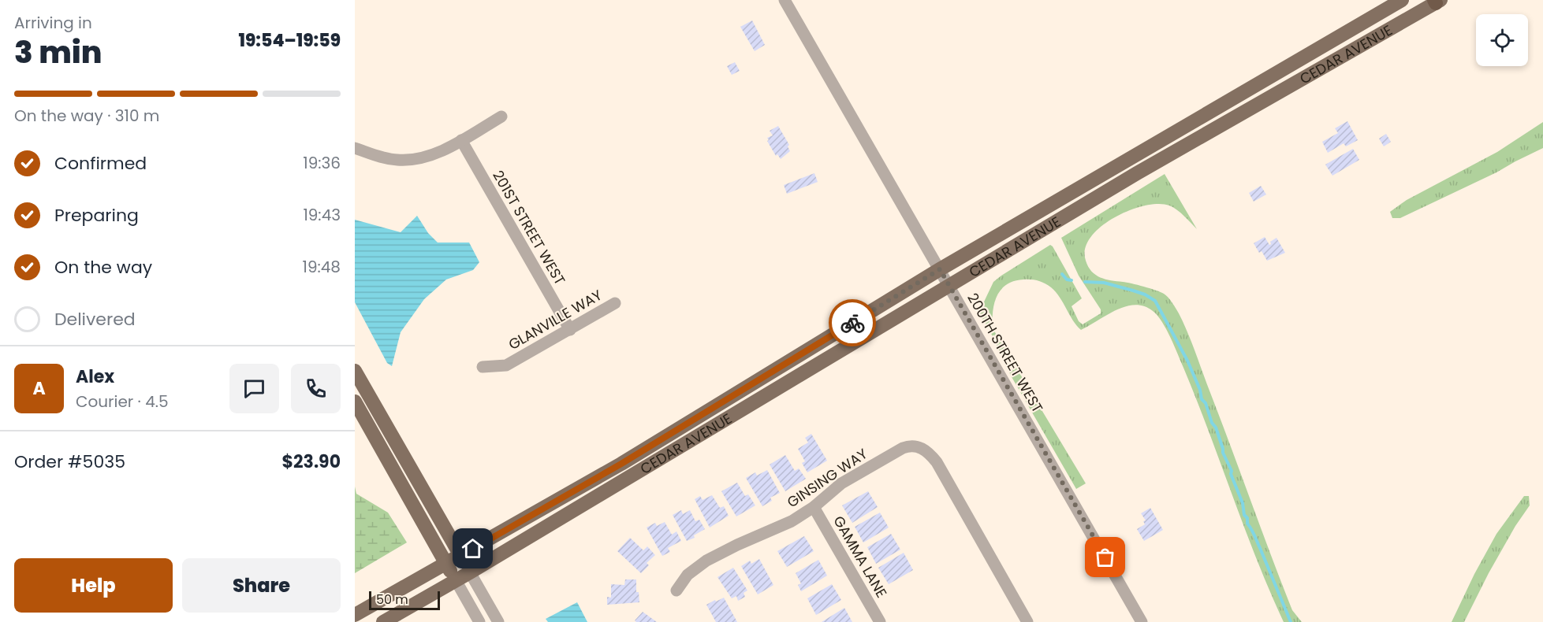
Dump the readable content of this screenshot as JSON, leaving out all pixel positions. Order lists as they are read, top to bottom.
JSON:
{
  "streets": {
    "main road": ["CEDAR AVENUE"],
    "street": [
      "201ST STREET WEST",
      "GLANVILLE WAY",
      "200TH STREET WEST",
      "GINSING WAY",
      "GAMMA LANE"
    ]
  },
  "crossings": [
    ["CEDAR AVENUE", "200TH STREET WEST"],
    ["201ST STREET WEST", "GLANVILLE WAY"],
    ["GINSING WAY", "GAMMA LANE"]
  ],
  "scale_bar": "50 m",
  "page": {
    "heading": ["3 min", "Arriving in", "19:54–19:59"],
    "panel": [
      "Alex",
      "Courier · 4.5",
      "Order #5035",
      "$23.90"
    ],
    "bar": "On the way · 310 m",
    "list": [
      ["Confirmed", "19:36"],
      ["Preparing", "19:43"],
      ["On the way", "19:48"],
      "Delivered"
    ],
    "round": "A",
    "buttons": ["Help", "Share"],
    "scale": "50 m"
  }
}
